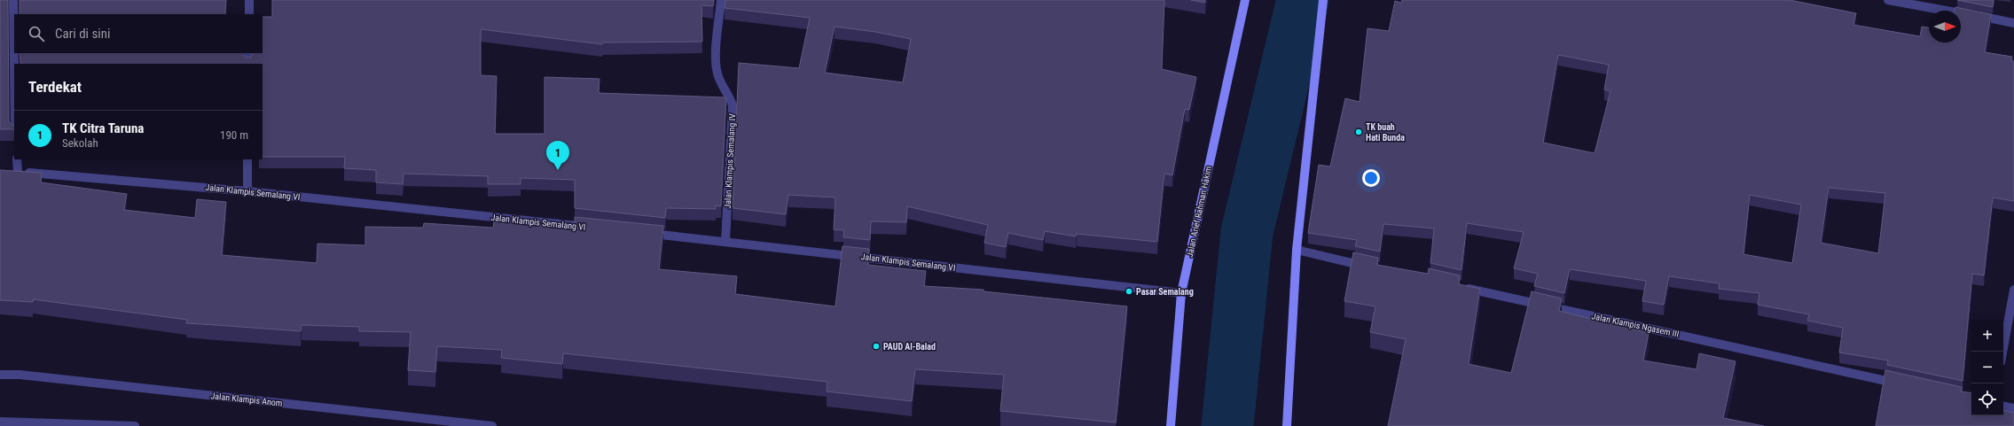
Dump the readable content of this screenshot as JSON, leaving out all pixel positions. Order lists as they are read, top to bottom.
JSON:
{
  "streets": {
    "street": [
      "Jalan Klampis Semalang IV",
      "Jalan Klampis Semalang VI",
      "Jalan Arief Rahman Hakim",
      "Jalan Klampis Ngasem III",
      "Jalan Klampis Anom"
    ]
  },
  "crossings": [
    ["Jalan Klampis Semalang IV", "Jalan Klampis Semalang VI"],
    ["Jalan Klampis Semalang VI", "Jalan Arief Rahman Hakim"]
  ],
  "places": ["TK buah Hati Bunda", "Pasar Semalang", "PAUD Al-Balad"],
  "north": "right",
  "page": {
    "search": "Cari di sini",
    "heading": "Terdekat",
    "list": [
      {
        "mark": "1",
        "name": "TK Citra Taruna",
        "note": "Sekolah",
        "value": "190 m"
      }
    ],
    "pins": "1",
    "map_buttons": ["+", "−"]
  }
}
